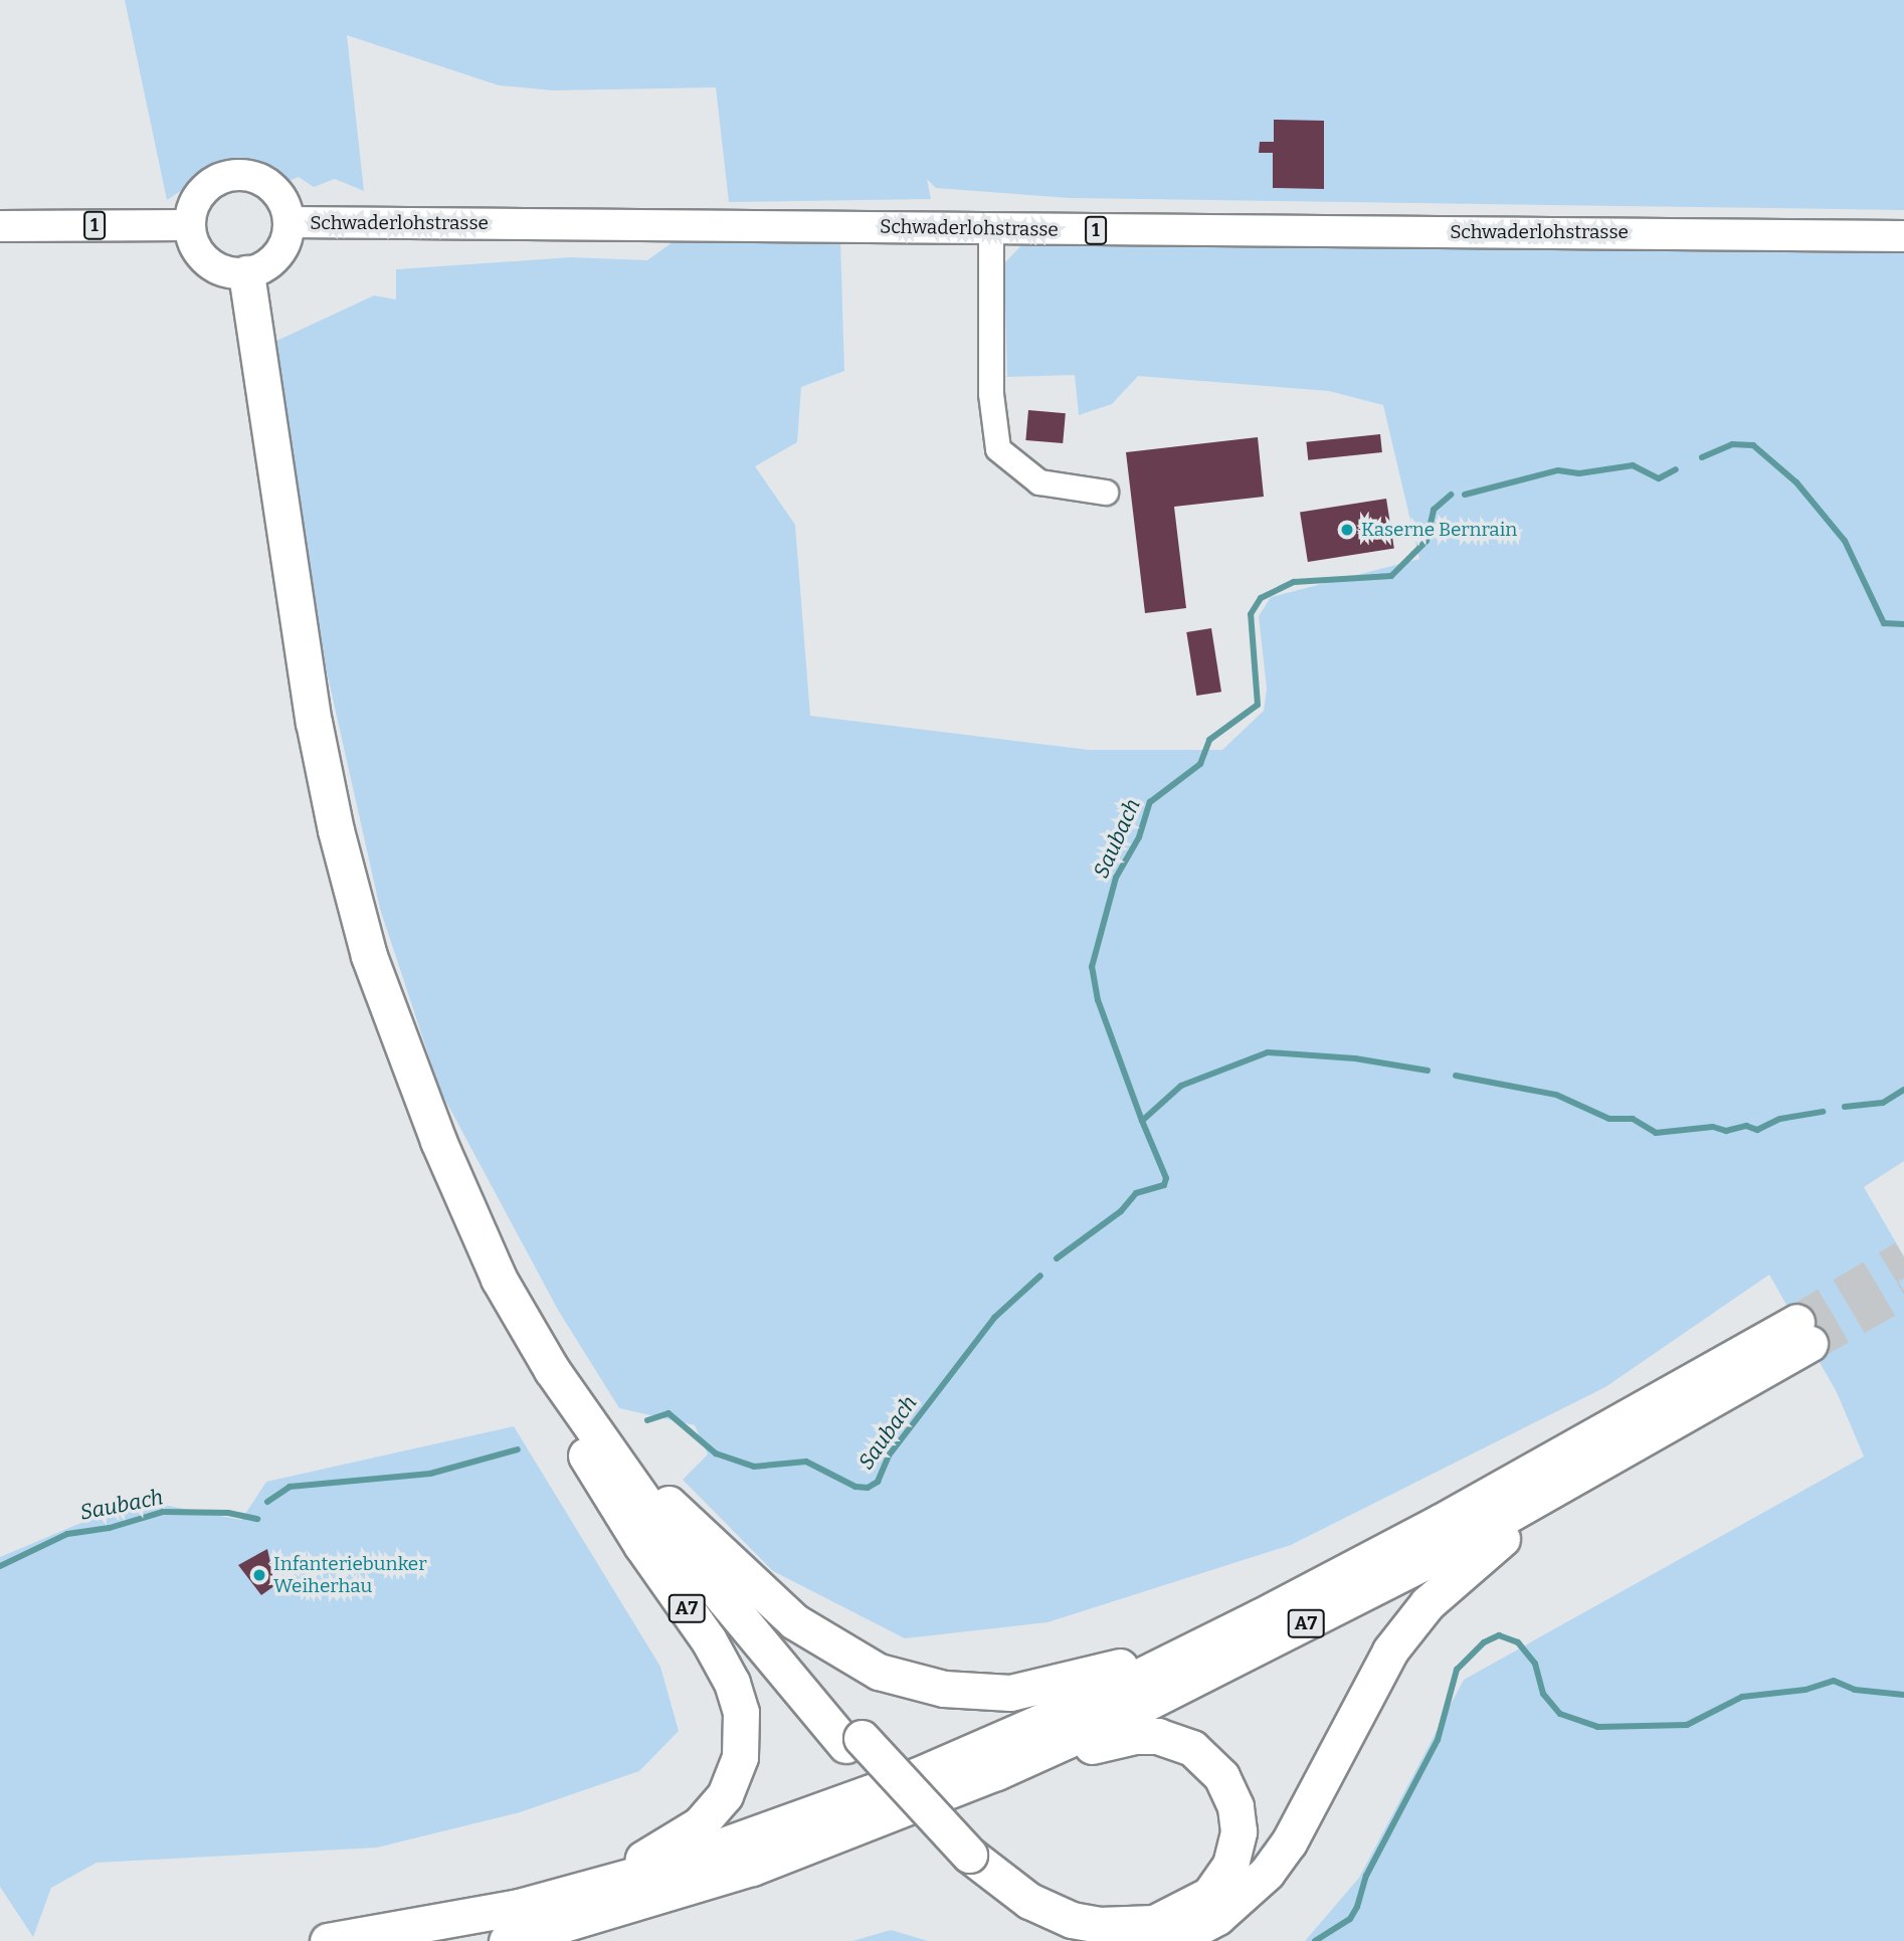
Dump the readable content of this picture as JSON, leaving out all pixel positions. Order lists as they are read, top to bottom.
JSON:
{
  "streets": {
    "highway": ["A7"],
    "main road": ["Schwaderlohstrasse", "1"]
  },
  "crossings": [
    ["Schwaderlohstrasse", "1"]
  ],
  "water": ["Saubach"],
  "places": ["Kaserne Bernrain", "Infanteriebunker Weiherhau"]
}
